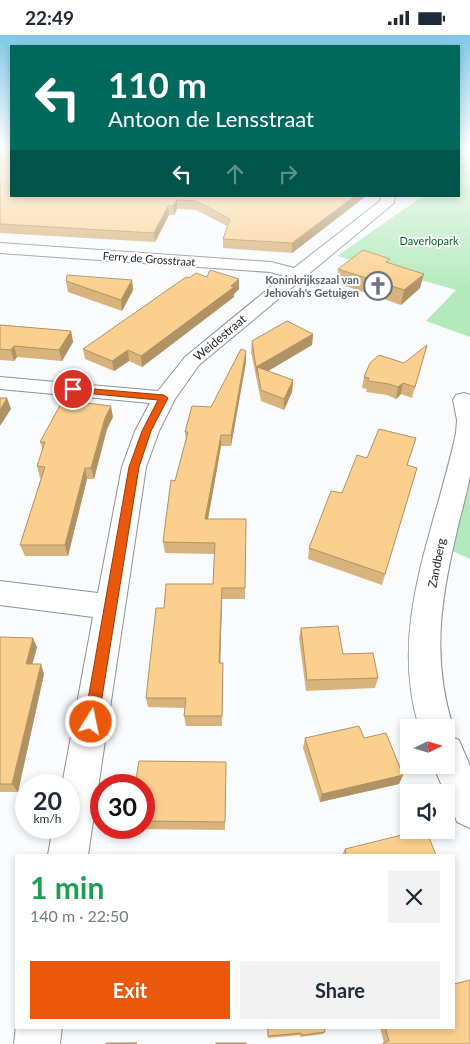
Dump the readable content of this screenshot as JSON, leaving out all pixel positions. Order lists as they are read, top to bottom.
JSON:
{
  "streets": {
    "street": ["Ferry de Grosstraat", "Weidestraat", "Zandberg"]
  },
  "crossings": [
    ["Ferry de Grosstraat", "Weidestraat"]
  ],
  "parks": ["Daverlopark"],
  "places": {
    "church": ["Koninkrijkszaal van Jehovah's Getuigen"]
  },
  "north": "right",
  "page": {
    "status": "22:49",
    "turn": ["110 m", "Antoon de Lensstraat"],
    "speed": "20 km/h",
    "limit": "30",
    "heading": ["1 min", "140 m · 22:50"],
    "buttons": ["Exit", "Share"]
  }
}
